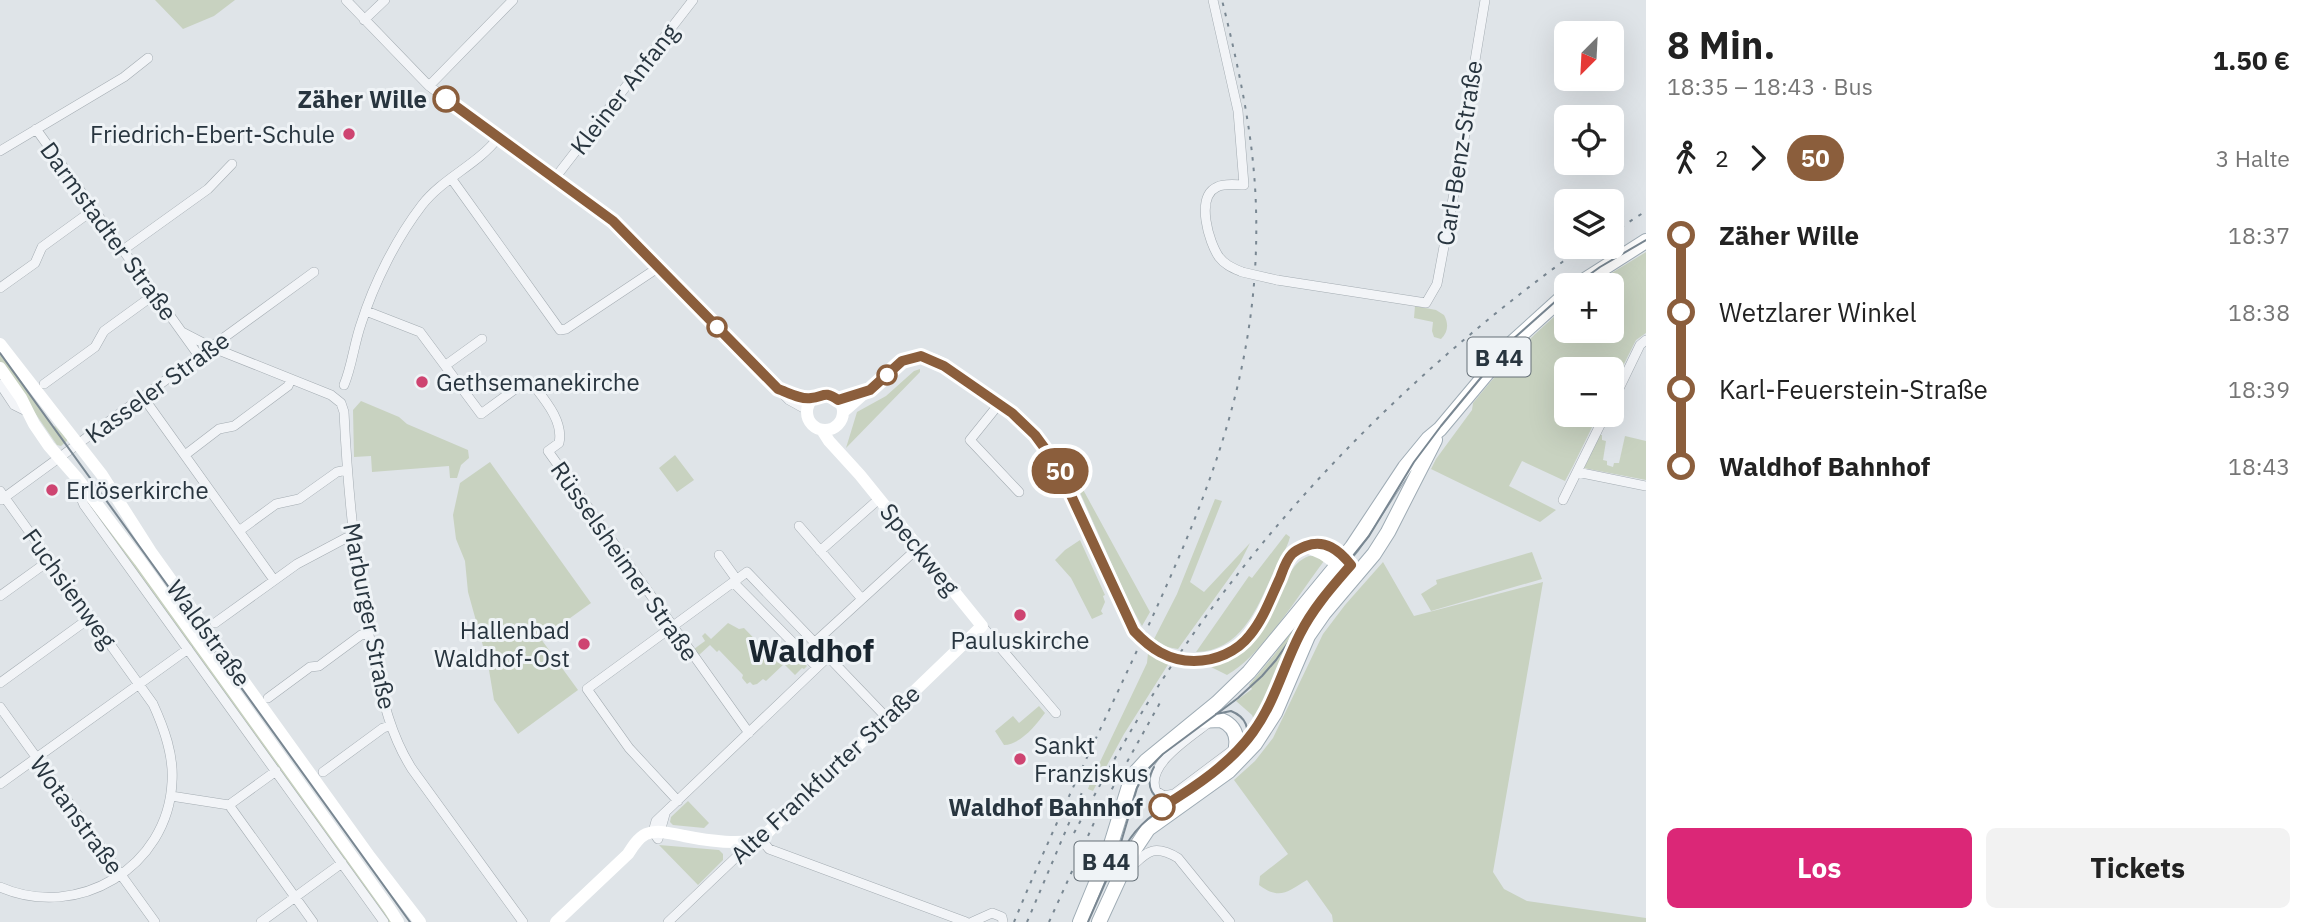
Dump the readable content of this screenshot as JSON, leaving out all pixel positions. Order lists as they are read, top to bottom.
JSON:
{
  "streets": {
    "main road": ["B 44"],
    "street": [
      "Kleiner Anfang",
      "Carl-Benz-Straße",
      "Darmstadter Straße",
      "Kasseler Straße",
      "Speckweg",
      "Rüsselsheimer Straße",
      "Fuchsienweg",
      "Marburger Straße",
      "Waldstraße",
      "Alte Frankfurter Straße",
      "Wotanstraße"
    ]
  },
  "crossings": [
    ["Darmstadter Straße", "Kasseler Straße"],
    ["Darmstadter Straße", "Marburger Straße"],
    ["Kasseler Straße", "Fuchsienweg"],
    ["Kasseler Straße", "Waldstraße"],
    ["Speckweg", "Alte Frankfurter Straße"],
    ["Fuchsienweg", "Wotanstraße"]
  ],
  "districts": ["Waldhof"],
  "places": [
    "Zäher Wille",
    "Friedrich-Ebert-Schule",
    "Gethsemanekirche",
    "Erlöserkirche",
    "Pauluskirche",
    "Hallenbad Waldhof-Ost",
    "Sankt Franziskus",
    "Waldhof Bahnhof"
  ],
  "lines": ["bus line 50"],
  "north": "bottom left",
  "page": {
    "on_map": "50",
    "heading": ["8 Min.", "18:35 – 18:43 · Bus", "1.50 €"],
    "map_buttons": ["+", "−"],
    "legs": ["2", "50", "3 Halte"],
    "list": [
      {
        "name": "Zäher Wille",
        "value": "18:37"
      },
      {
        "name": "Wetzlarer Winkel",
        "value": "18:38"
      },
      {
        "name": "Karl-Feuerstein-Straße",
        "value": "18:39"
      },
      {
        "name": "Waldhof Bahnhof",
        "value": "18:43"
      }
    ],
    "buttons": ["Los", "Tickets"]
  }
}
